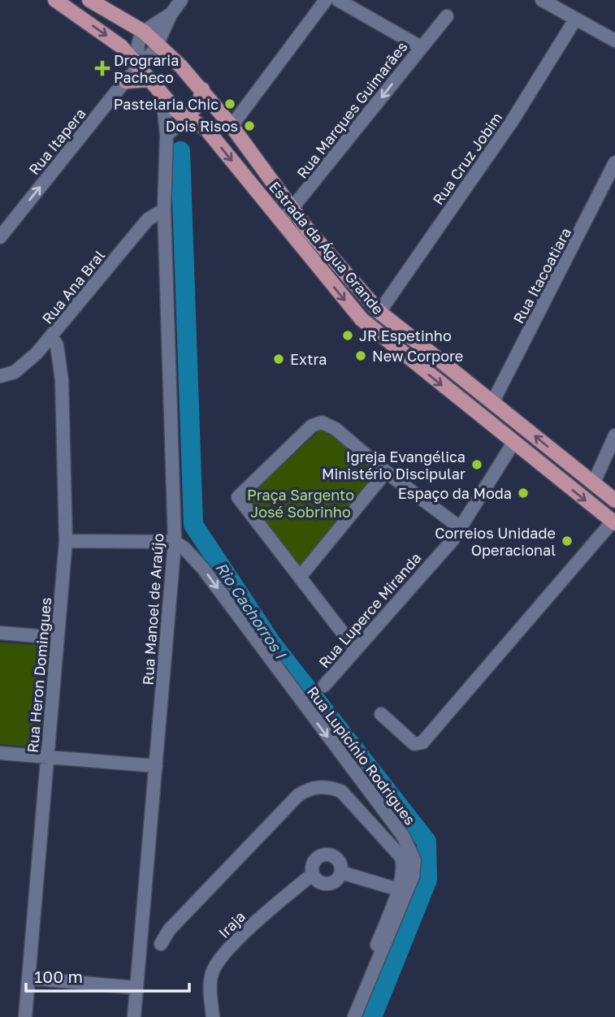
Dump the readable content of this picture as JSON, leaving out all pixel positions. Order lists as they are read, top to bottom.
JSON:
{
  "streets": {
    "main road": ["Estrada da Água Grande"],
    "street": [
      "Rua Marques Guimarães",
      "Rua Itapera",
      "Rua Cruz Jobim",
      "Rua Itacoatiara",
      "Rua Ana Bral",
      "Rua Manoel de Araújo",
      "Rua Luperce Miranda",
      "Rua Heron Domingues",
      "Rua Lupicínio Rodrigues",
      "Iraja"
    ]
  },
  "crossings": [
    ["Rua Marques Guimarães", "Estrada da Água Grande"],
    ["Rua Itapera", "Estrada da Água Grande"],
    ["Rua Cruz Jobim", "Estrada da Água Grande"],
    ["Estrada da Água Grande", "Rua Itacoatiara"],
    ["Estrada da Água Grande", "Rua Manoel de Araújo"],
    ["Estrada da Água Grande", "Rua Luperce Miranda"],
    ["Rua Ana Bral", "Rua Manoel de Araújo"],
    ["Rua Ana Bral", "Rua Heron Domingues"],
    ["Rua Manoel de Araújo", "Rua Lupicínio Rodrigues"]
  ],
  "one_way": ["Rua Itapera", "Rua Lupicínio Rodrigues"],
  "water": ["Rio Cachorros I"],
  "parks": ["Praça Sargento José Sobrinho"],
  "places": {
    "health": ["Drograria Pacheco"],
    "other": [
      "Pastelaria Chic",
      "Dois Risos",
      "JR Espetinho",
      "New Corpore",
      "Extra",
      "Igreja Evangélica Ministério Discipular",
      "Espaço da Moda",
      "Correios Unidade Operacional"
    ]
  },
  "scale_bar": "100 m"
}
